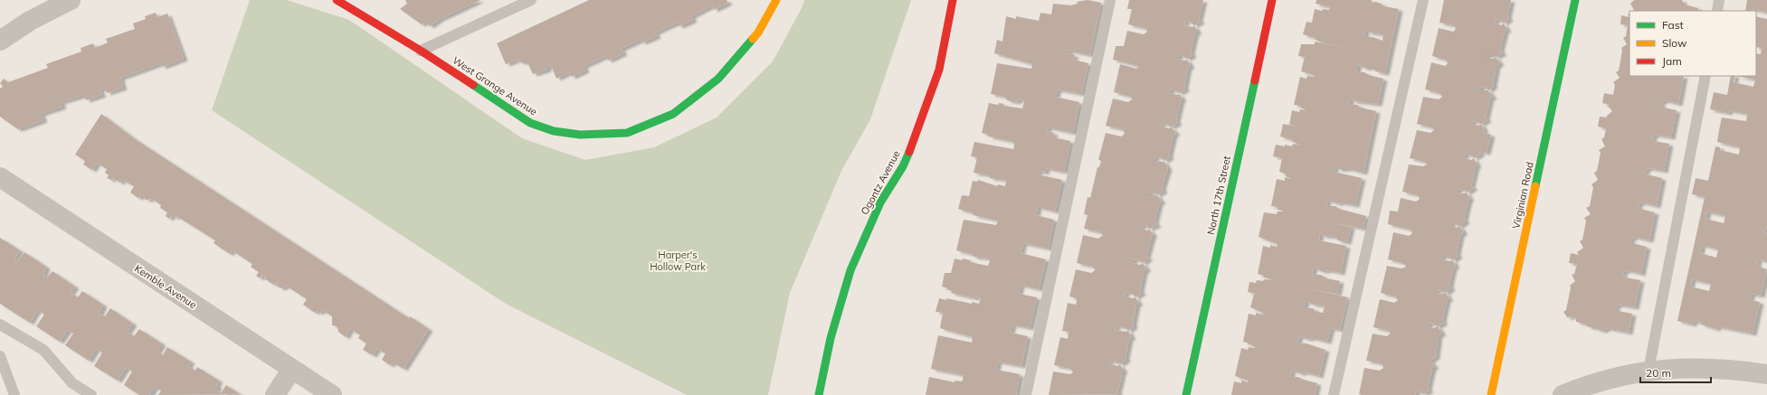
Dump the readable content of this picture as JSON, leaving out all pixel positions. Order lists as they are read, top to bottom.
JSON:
{
  "streets": {
    "street": [
      "West Grange Avenue",
      "Ogontz Avenue",
      "North 17th Street",
      "Virginian Road",
      "Kemble Avenue"
    ]
  },
  "parks": ["Harper's Hollow Park"],
  "legend": ["Fast", "Slow", "Jam"],
  "scale_bar": "20 m"
}
